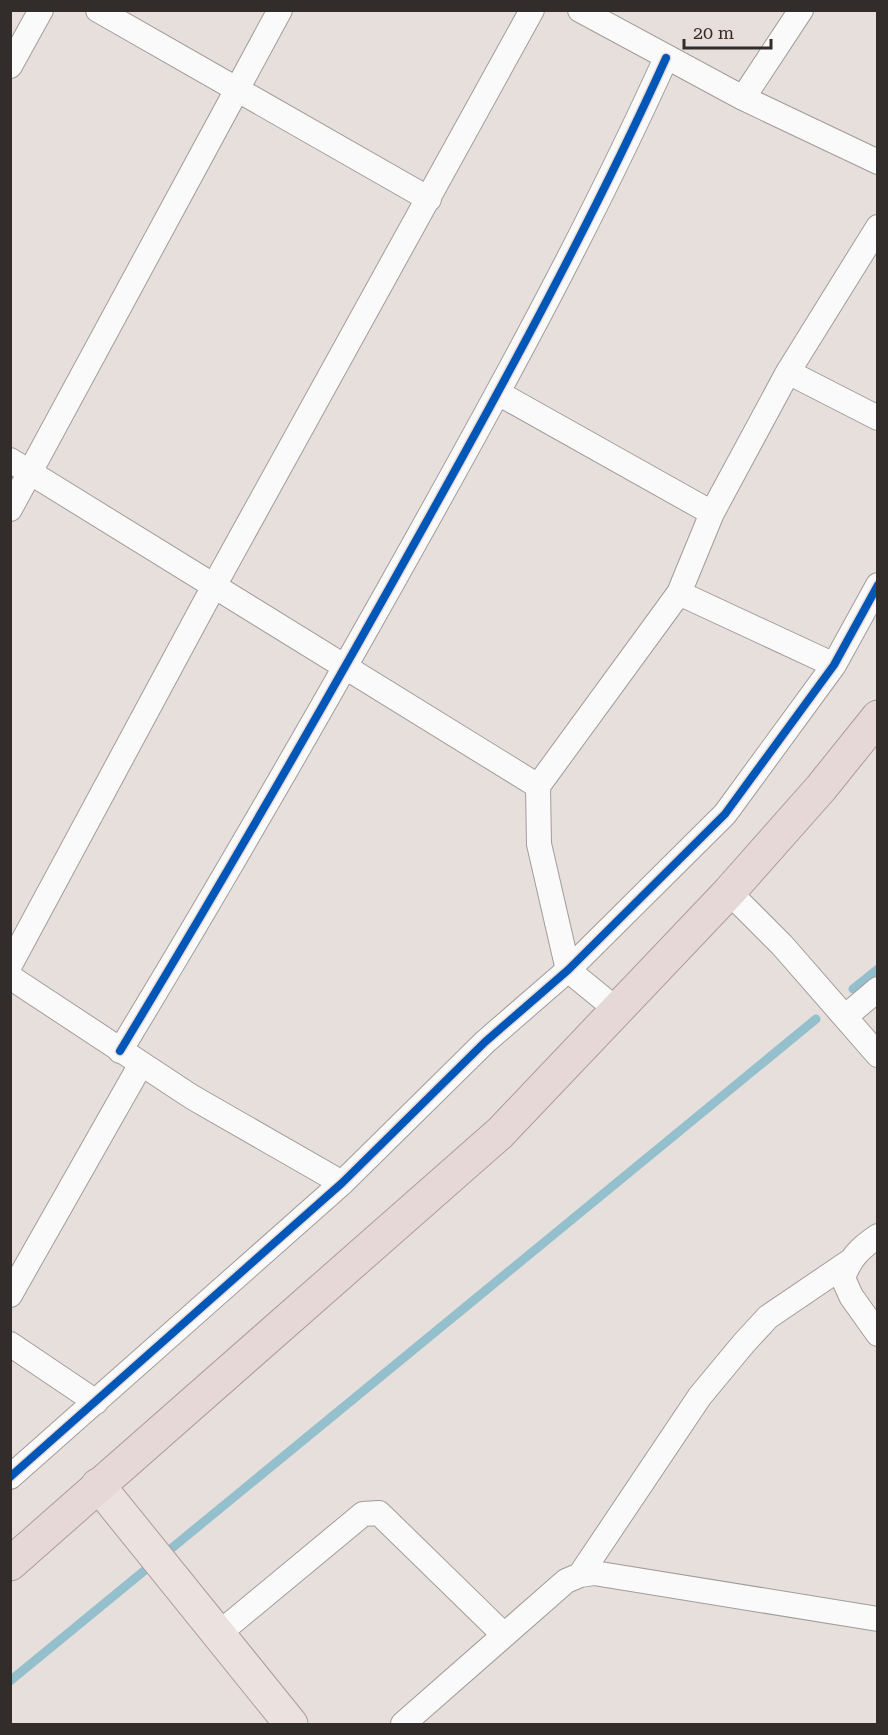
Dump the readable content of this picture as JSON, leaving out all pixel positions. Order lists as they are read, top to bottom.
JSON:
{
  "scale_bar": "20 m"
}
